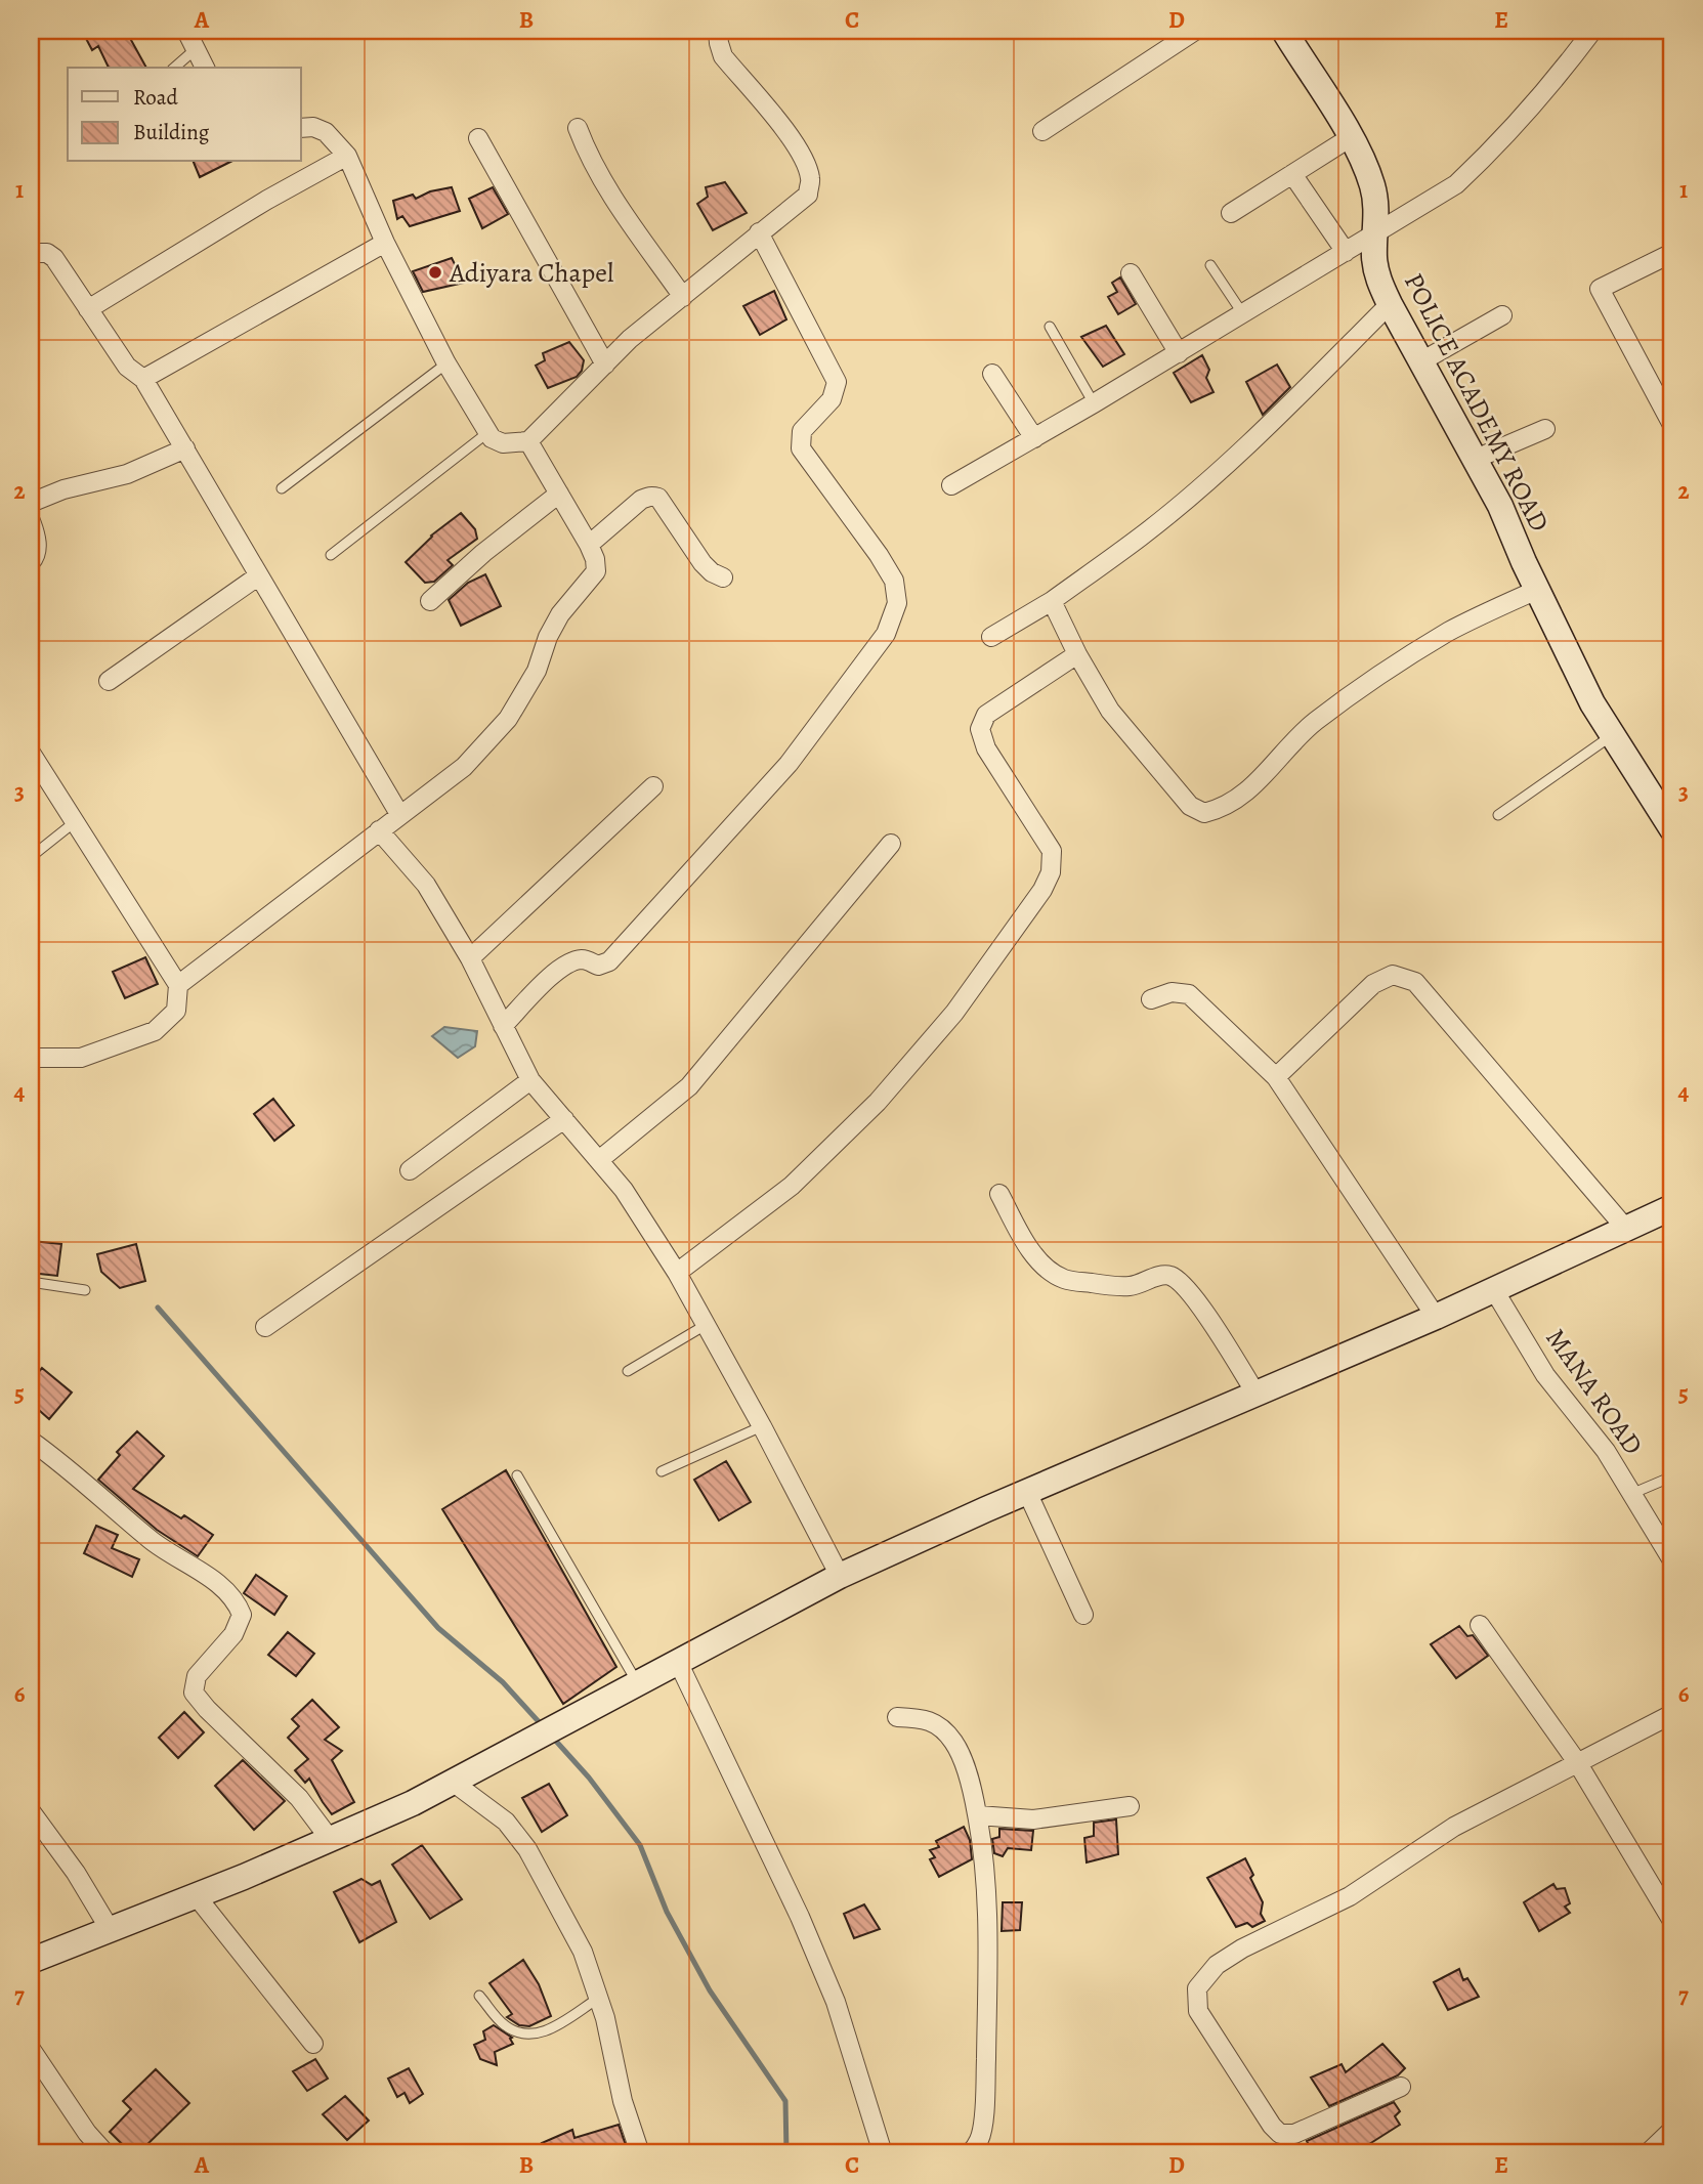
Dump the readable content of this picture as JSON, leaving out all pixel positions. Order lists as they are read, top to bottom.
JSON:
{
  "streets": {
    "main road": ["POLICE ACADEMY ROAD"],
    "street": ["MANA ROAD"]
  },
  "places": ["Adiyara Chapel"],
  "legend": ["Road", "Building"],
  "grid": {
    "columns": [
      "A",
      "B",
      "C",
      "D",
      "E"
    ],
    "rows": [
      "1",
      "2",
      "3",
      "4",
      "5",
      "6",
      "7"
    ]
  }
}
